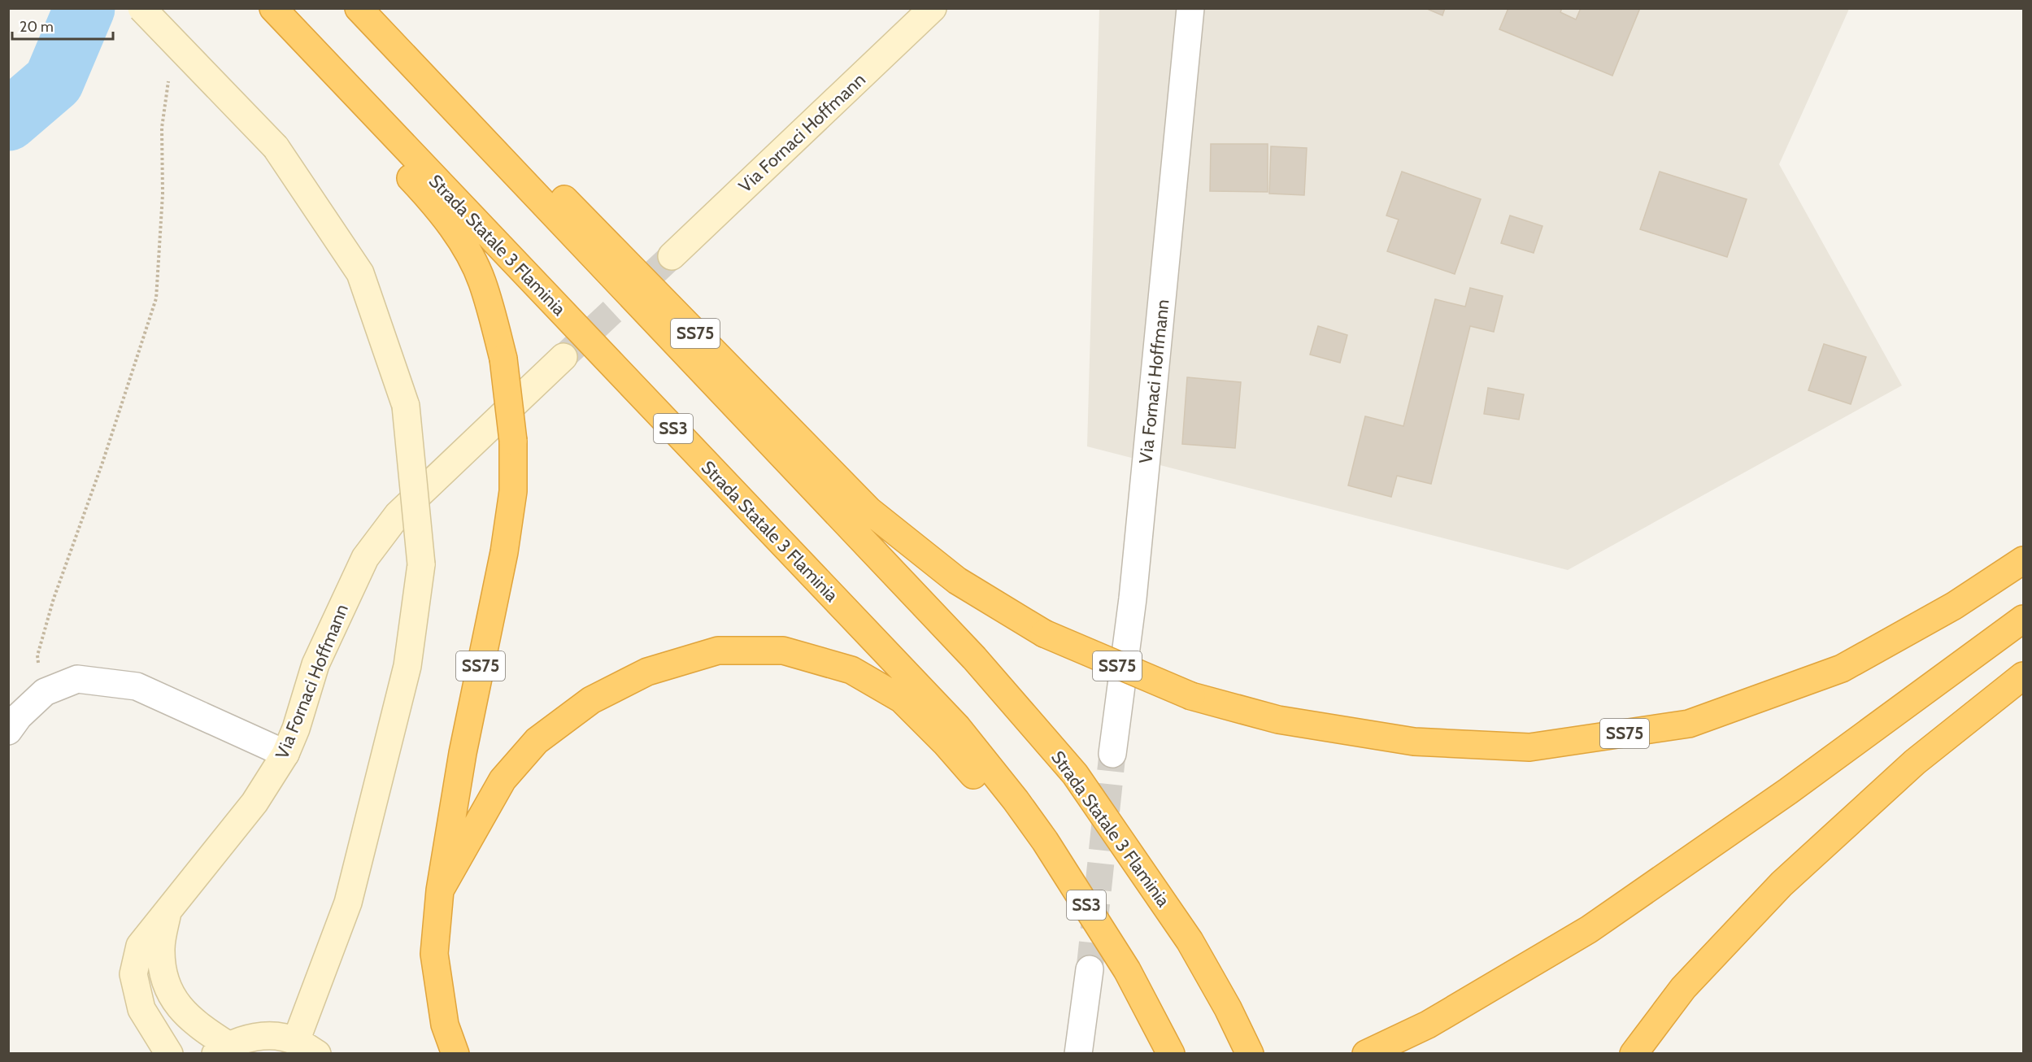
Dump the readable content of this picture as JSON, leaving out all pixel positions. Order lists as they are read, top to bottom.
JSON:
{
  "streets": {
    "highway": ["Strada Statale 3 Flaminia", "SS75", "SS3"],
    "main road": ["Via Fornaci Hoffmann"]
  },
  "crossings": [
    ["Strada Statale 3 Flaminia", "SS75"]
  ],
  "scale_bar": "20 m"
}
